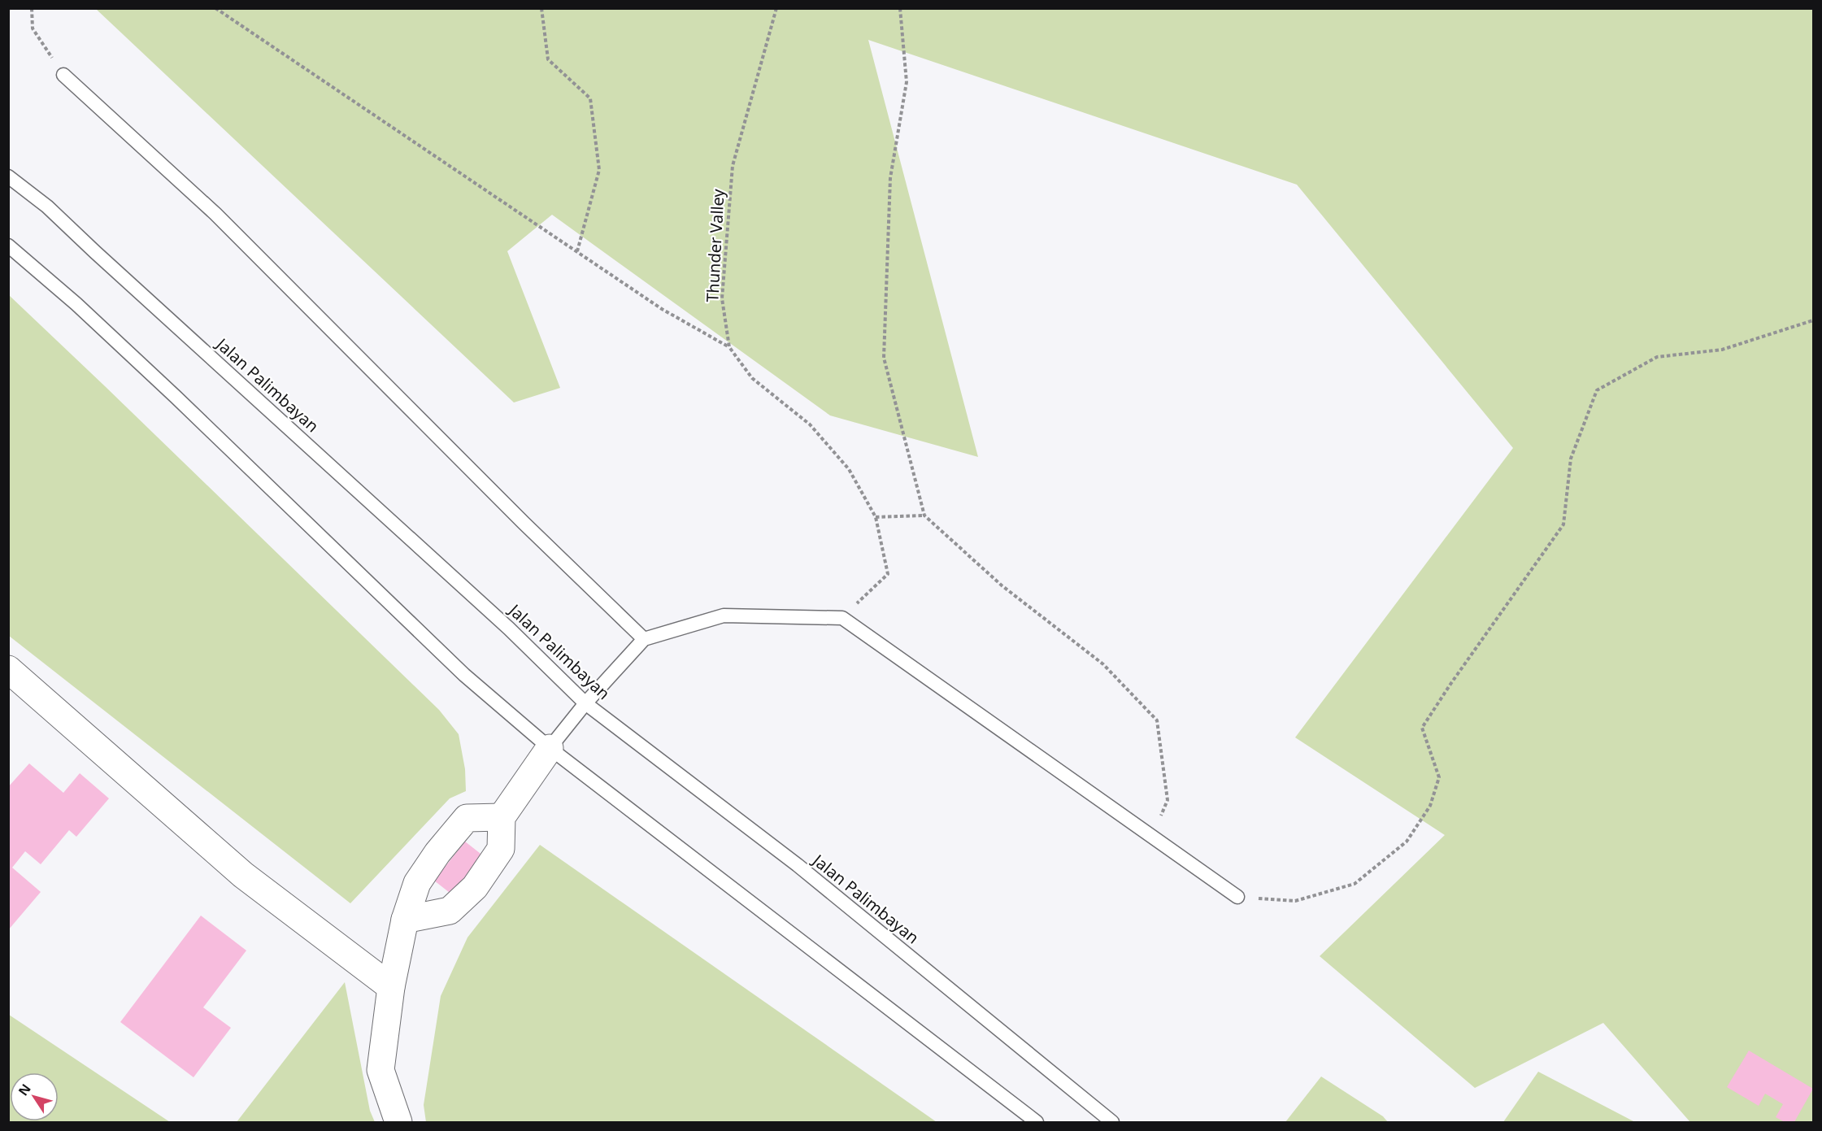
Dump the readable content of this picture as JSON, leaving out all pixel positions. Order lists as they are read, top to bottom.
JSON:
{
  "streets": {
    "lane": ["Jalan Palimbayan"],
    "path": ["Thunder Valley"]
  },
  "north": "top left"
}
